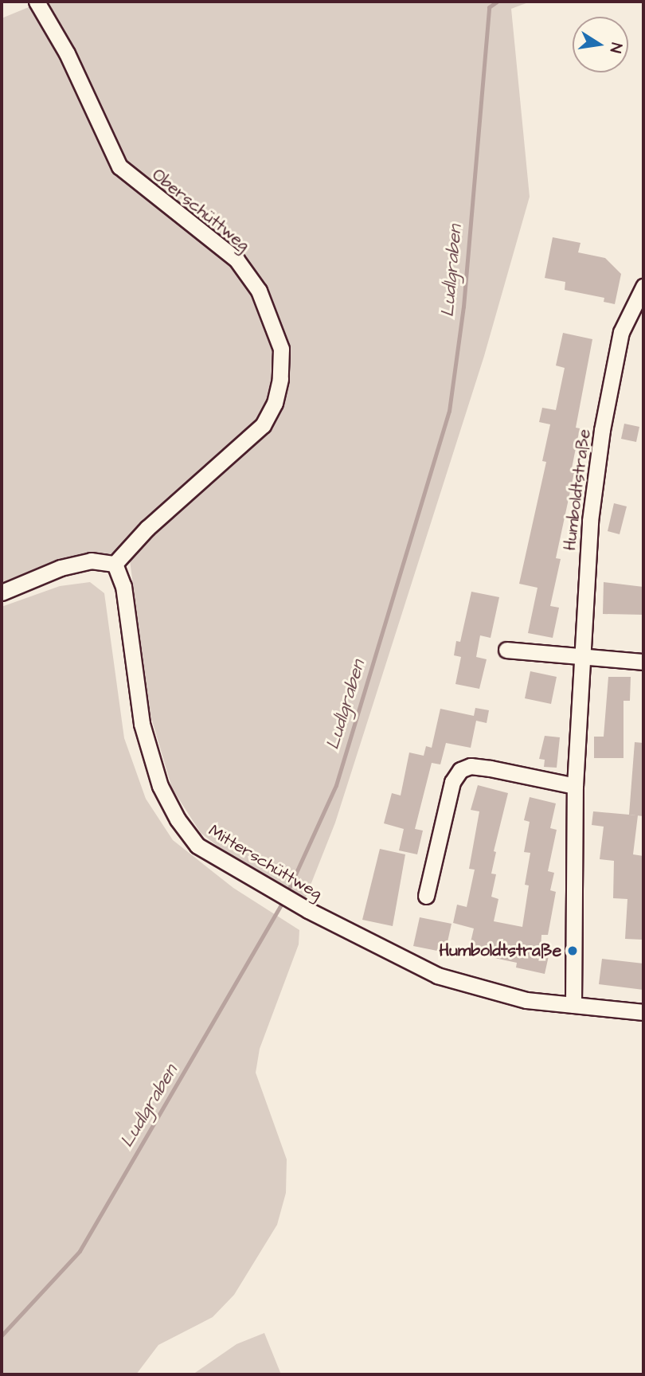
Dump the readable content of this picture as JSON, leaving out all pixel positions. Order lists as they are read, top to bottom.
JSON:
{
  "streets": {
    "street": ["Oberschüttweg", "Humboldtstraße", "Mitterschüttweg"]
  },
  "crossings": [
    ["Oberschüttweg", "Mitterschüttweg"],
    ["Humboldtstraße", "Mitterschüttweg"]
  ],
  "water": ["Ludlgraben"],
  "places": ["Humboldtstraße"],
  "north": "right"
}
